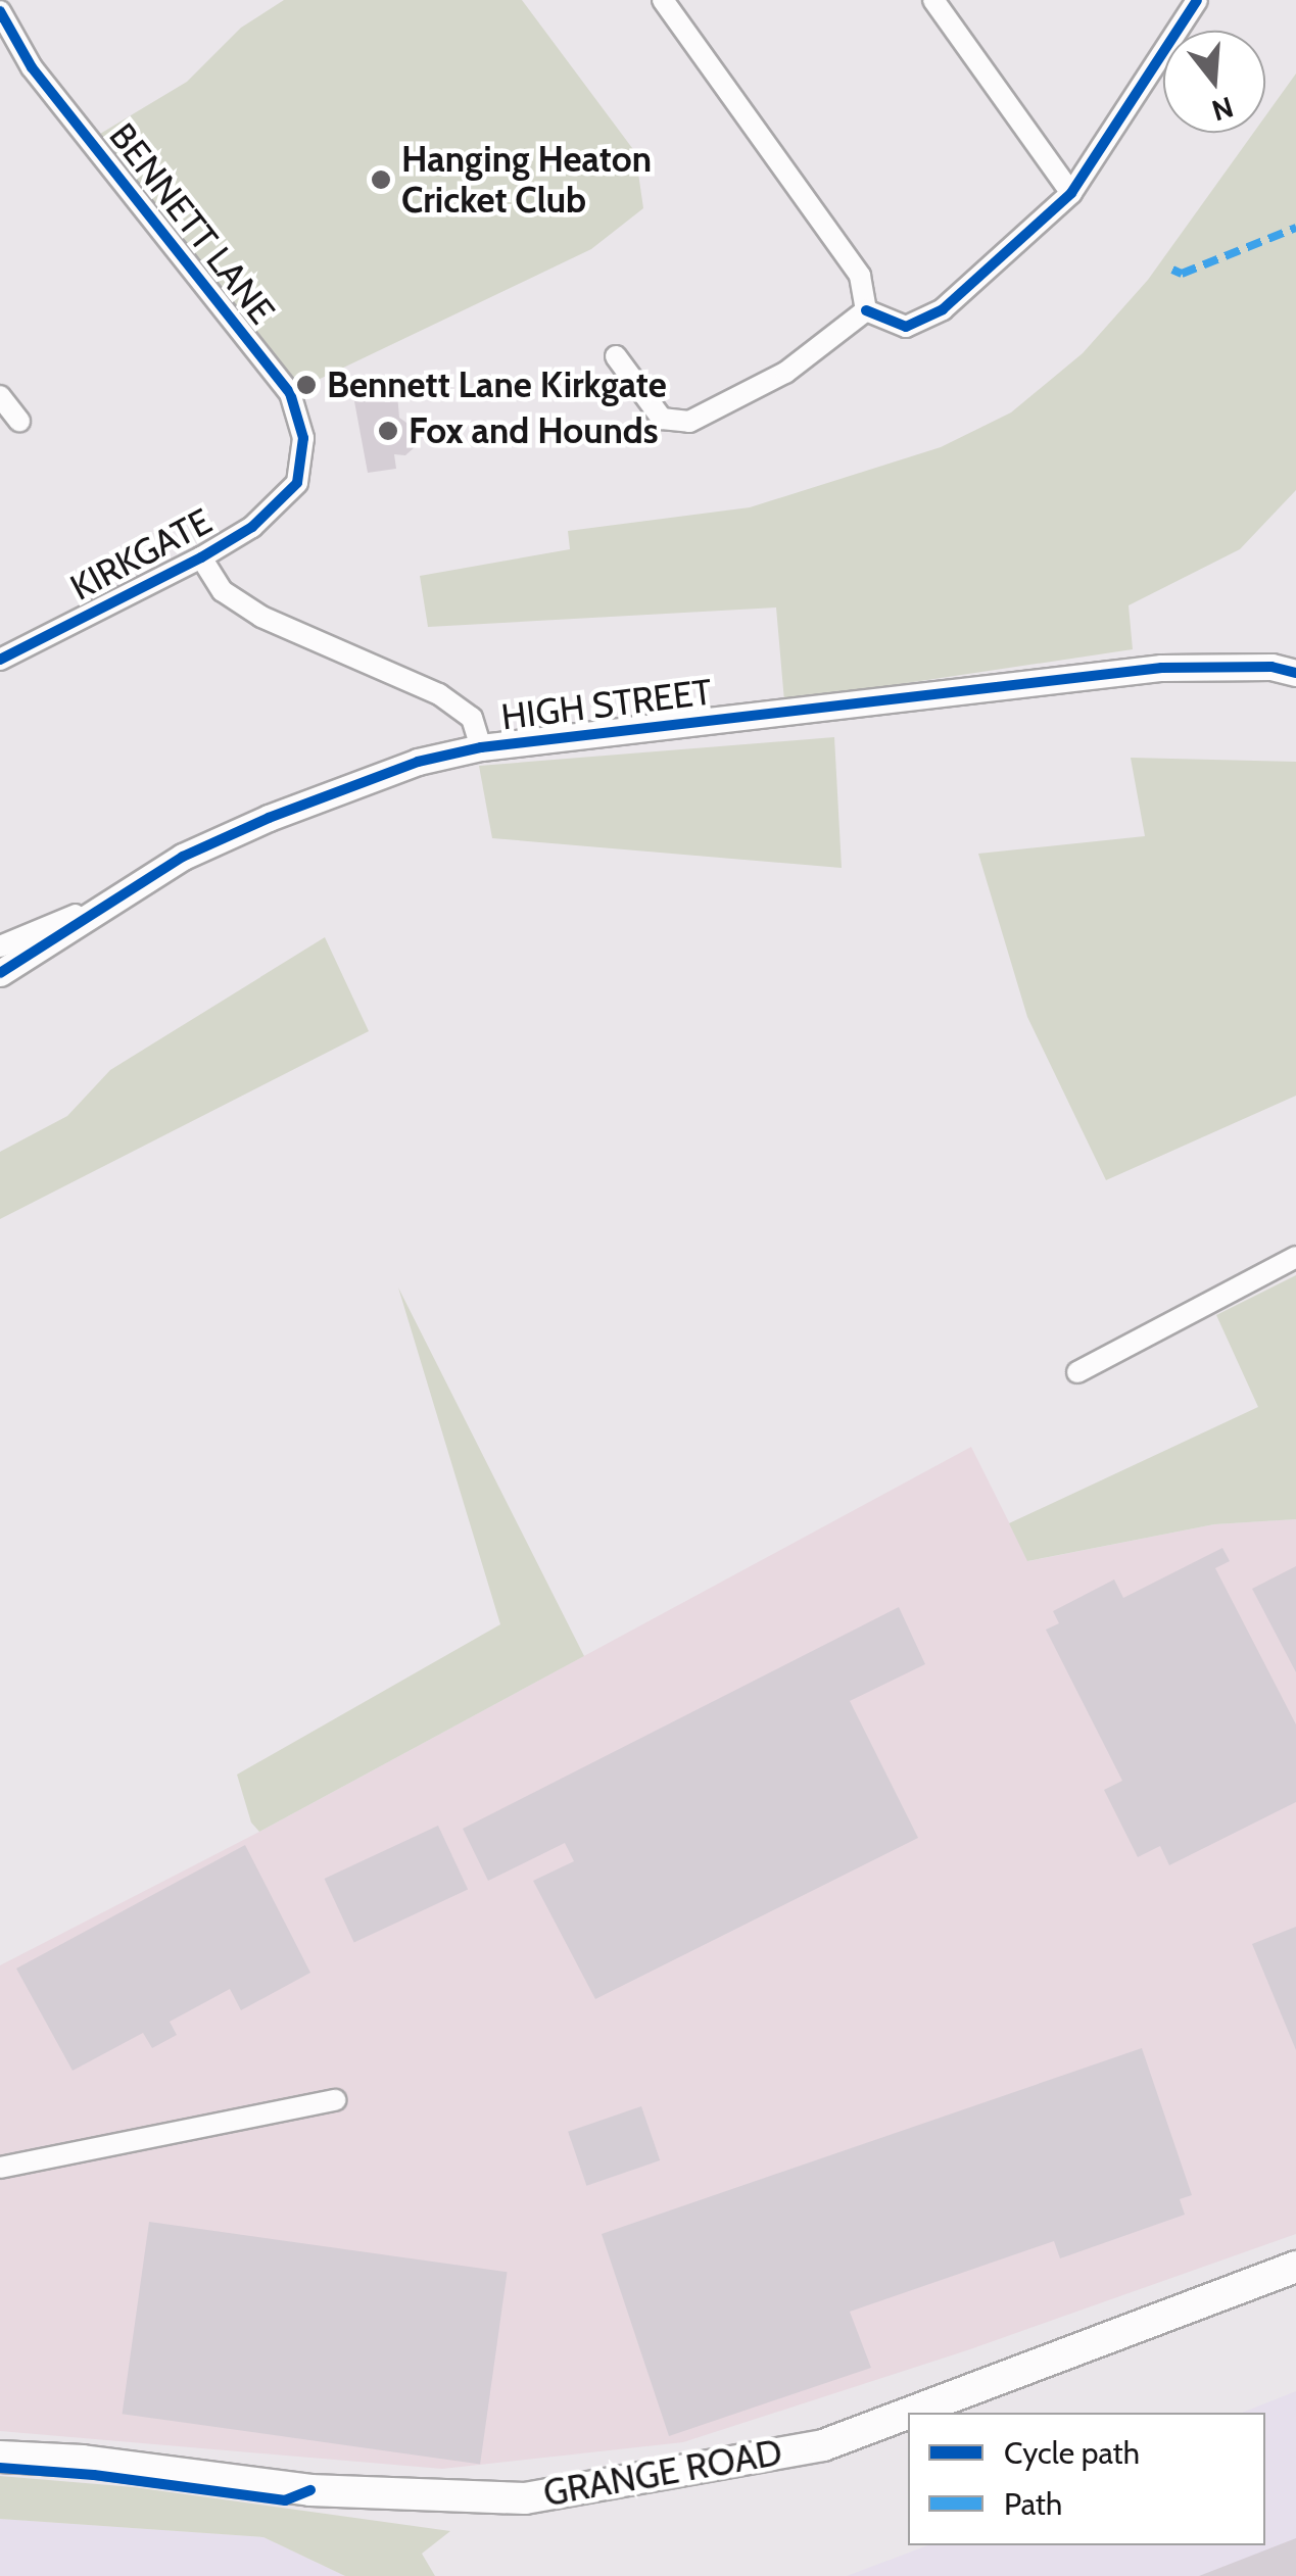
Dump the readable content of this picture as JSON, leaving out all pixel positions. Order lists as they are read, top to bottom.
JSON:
{
  "streets": {
    "main road": ["GRANGE ROAD"],
    "street": ["BENNETT LANE", "KIRKGATE", "HIGH STREET"]
  },
  "crossings": [
    ["BENNETT LANE", "KIRKGATE"],
    ["KIRKGATE", "HIGH STREET"]
  ],
  "places": ["Hanging Heaton Cricket Club", "Bennett Lane Kirkgate", "Fox and Hounds"],
  "legend": ["Cycle path", "Path"],
  "north": "bottom"
}
